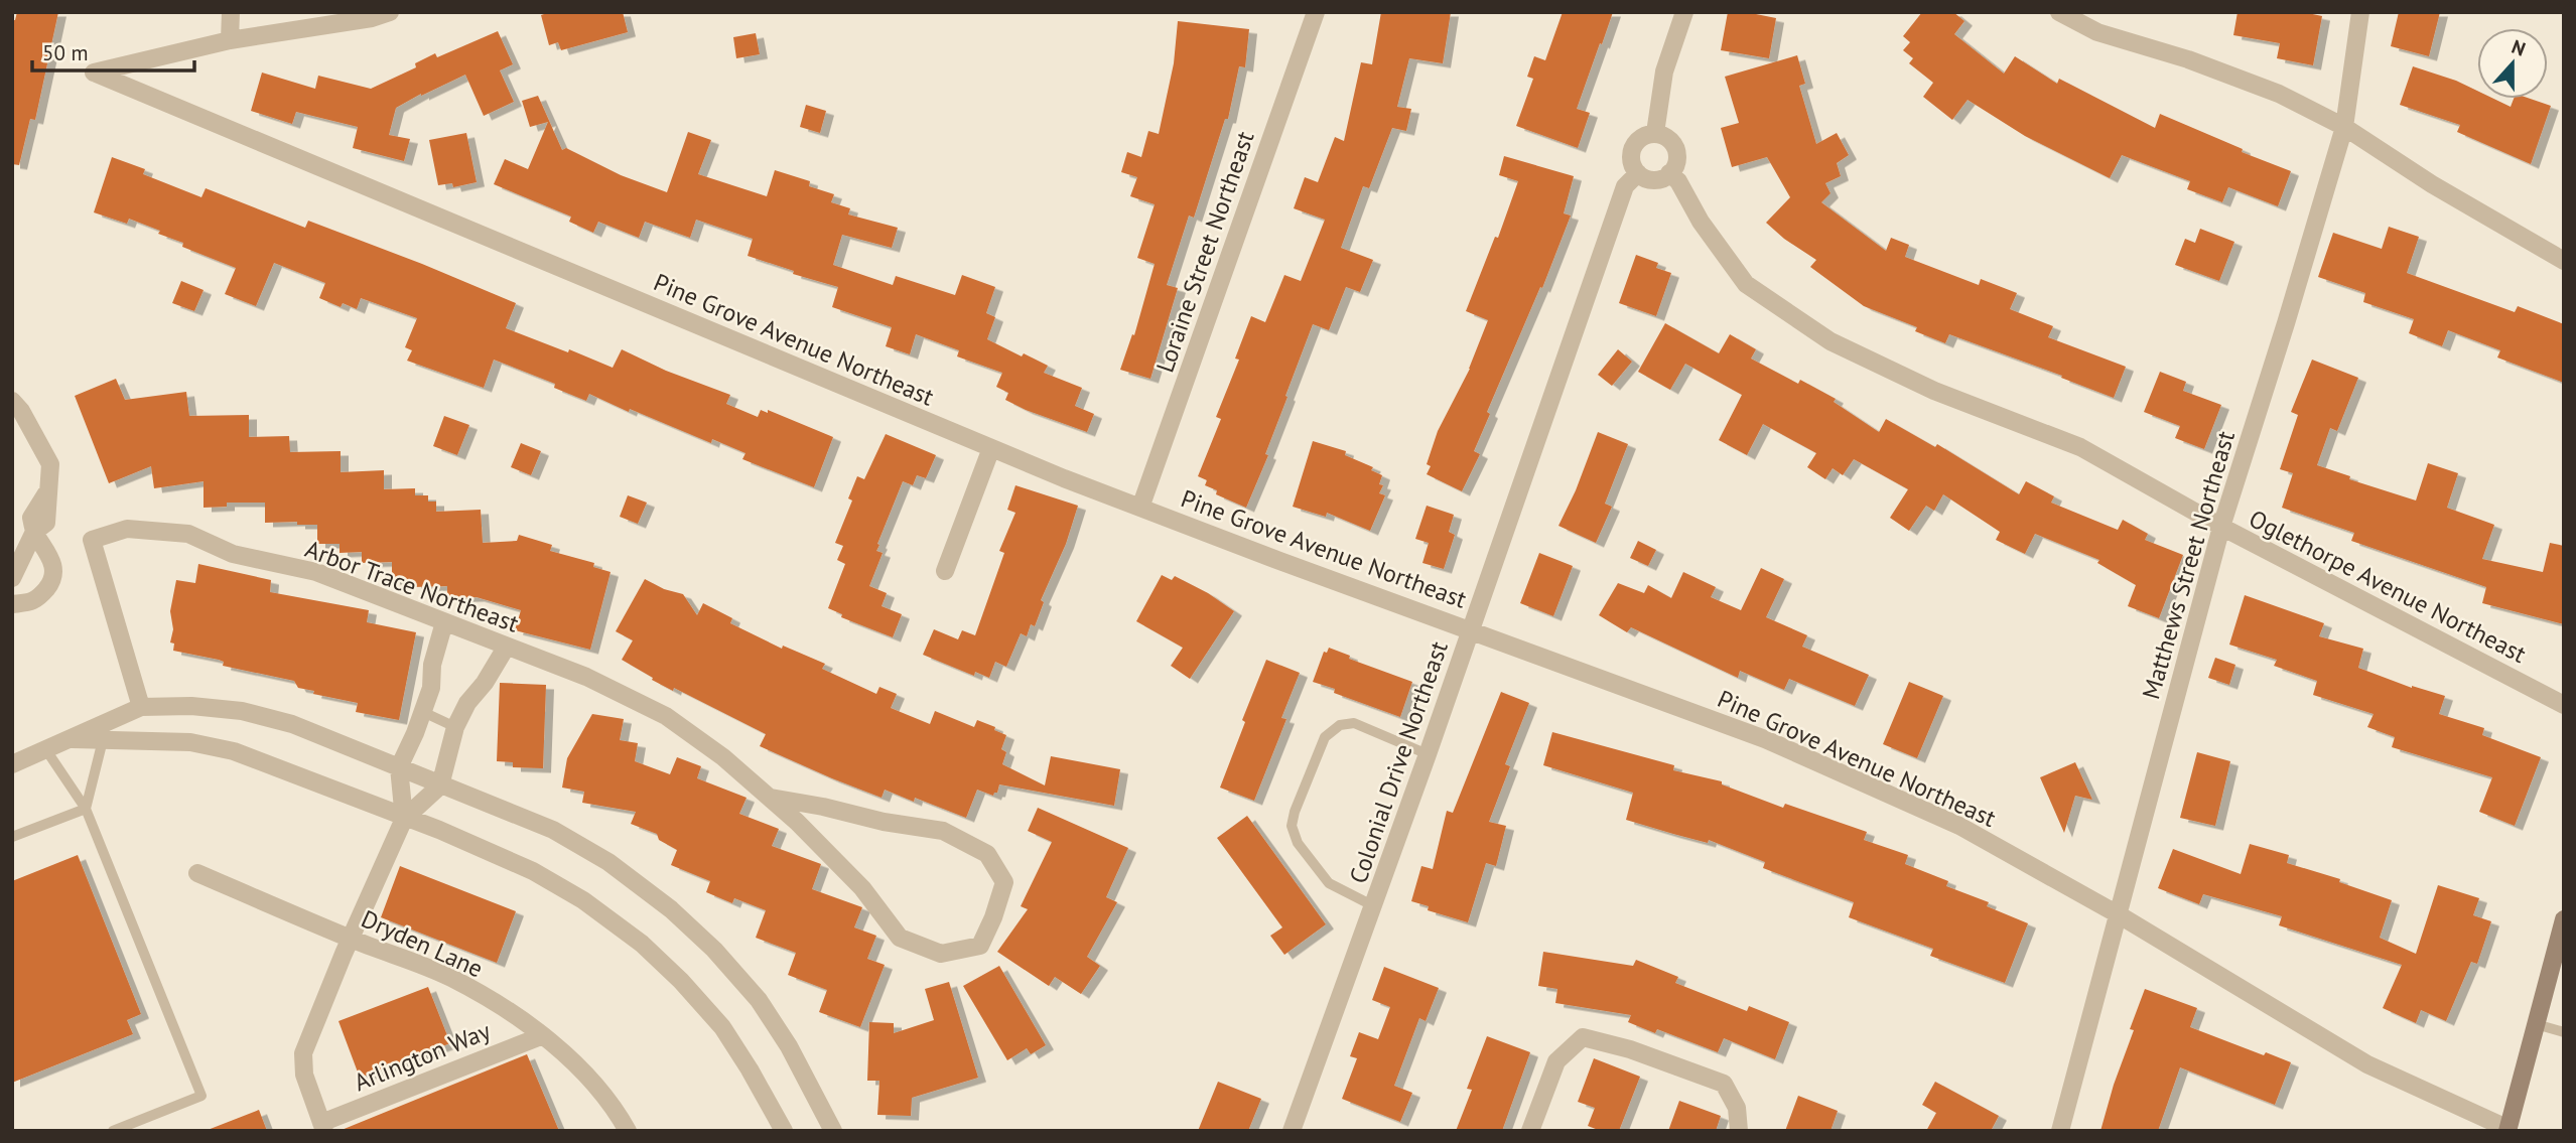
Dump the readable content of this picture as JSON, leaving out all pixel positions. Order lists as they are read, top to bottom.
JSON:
{
  "streets": {
    "street": [
      "Loraine Street Northeast",
      "Pine Grove Avenue Northeast",
      "Matthews Street Northeast",
      "Arbor Trace Northeast",
      "Oglethorpe Avenue Northeast",
      "Colonial Drive Northeast",
      "Dryden Lane",
      "Arlington Way"
    ]
  },
  "crossings": [
    ["Loraine Street Northeast", "Pine Grove Avenue Northeast"],
    ["Pine Grove Avenue Northeast", "Matthews Street Northeast"],
    ["Pine Grove Avenue Northeast", "Colonial Drive Northeast"],
    ["Matthews Street Northeast", "Oglethorpe Avenue Northeast"],
    ["Oglethorpe Avenue Northeast", "Colonial Drive Northeast"],
    ["Dryden Lane", "Arlington Way"]
  ],
  "scale_bar": "50 m",
  "north": "top"
}
